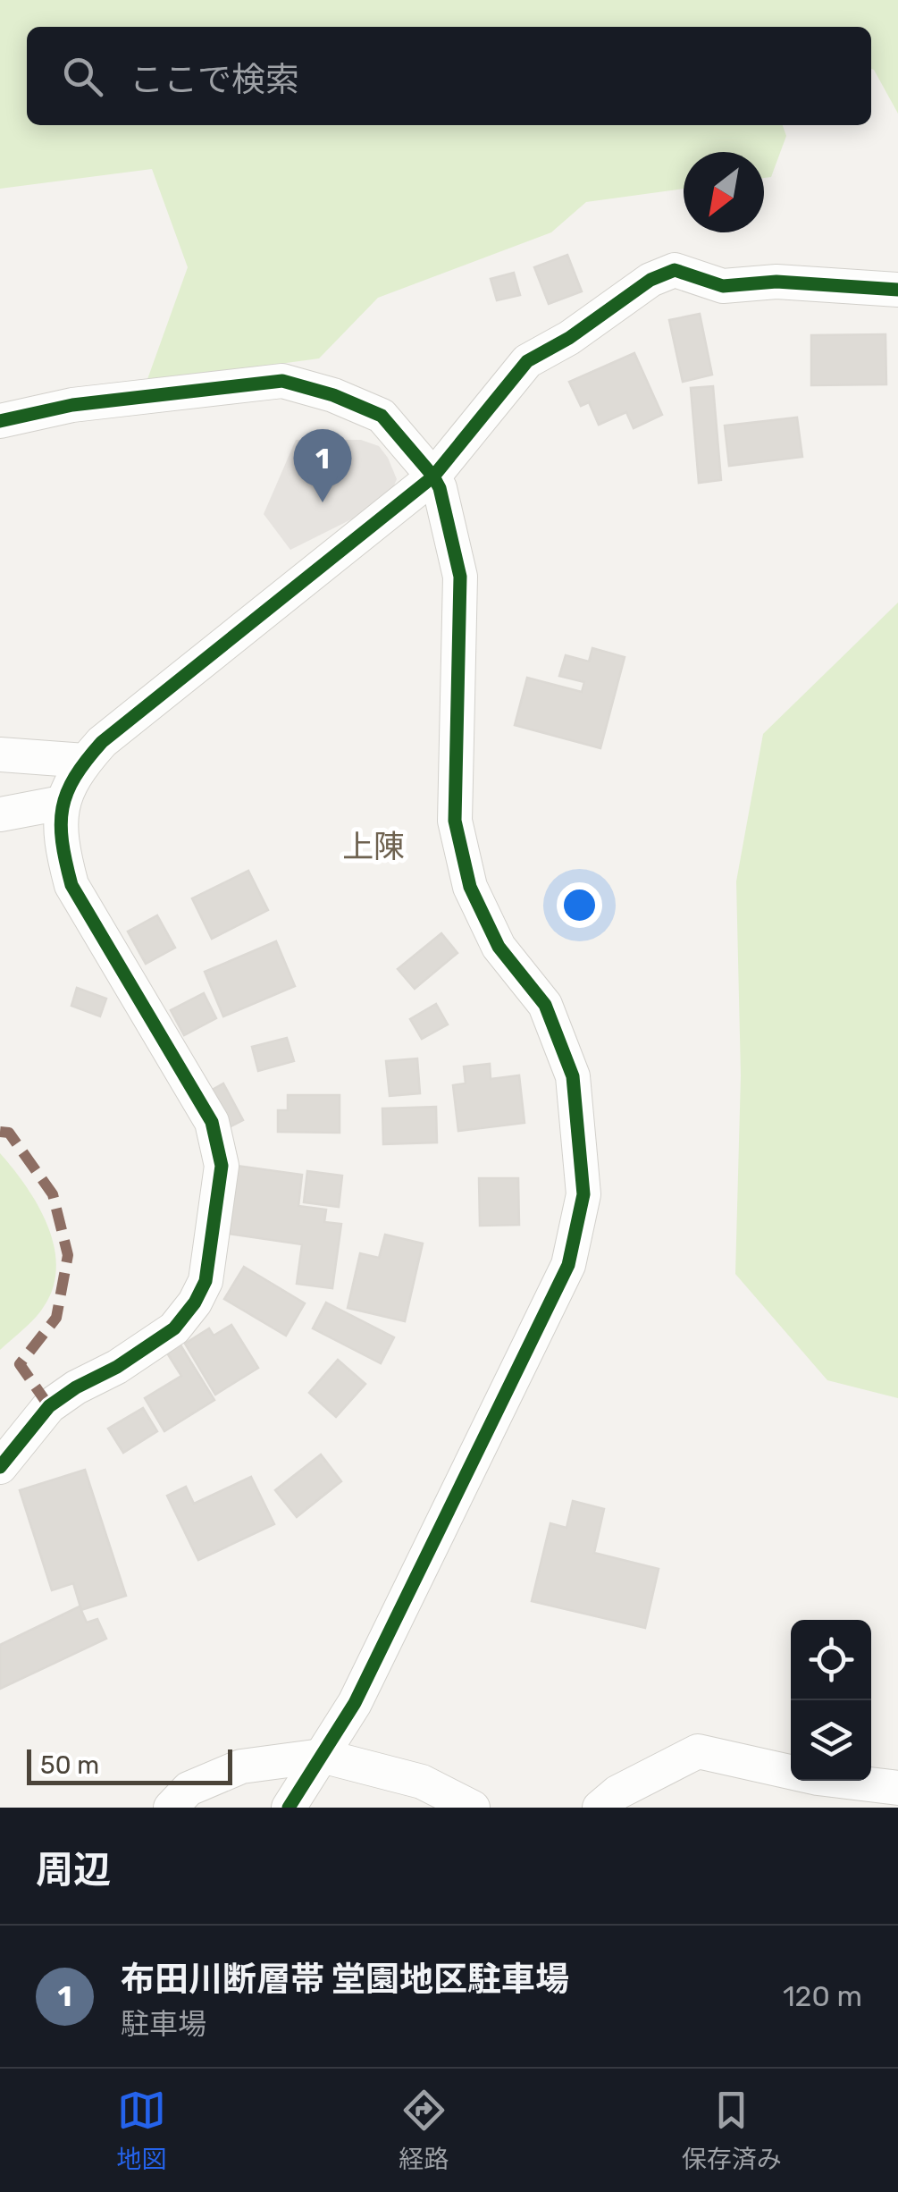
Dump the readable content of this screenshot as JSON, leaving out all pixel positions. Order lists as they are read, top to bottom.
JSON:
{
  "districts": ["上陳"],
  "scale_bar": "50 m",
  "north": "bottom left",
  "page": {
    "search": "ここで検索",
    "pins": "1",
    "scale": "50 m",
    "heading": "周辺",
    "list": [
      {
        "mark": "1",
        "name": "布田川断層帯 堂園地区駐車場",
        "note": "駐車場",
        "value": "120 m"
      }
    ],
    "nav": ["地図", "経路", "保存済み"]
  }
}
